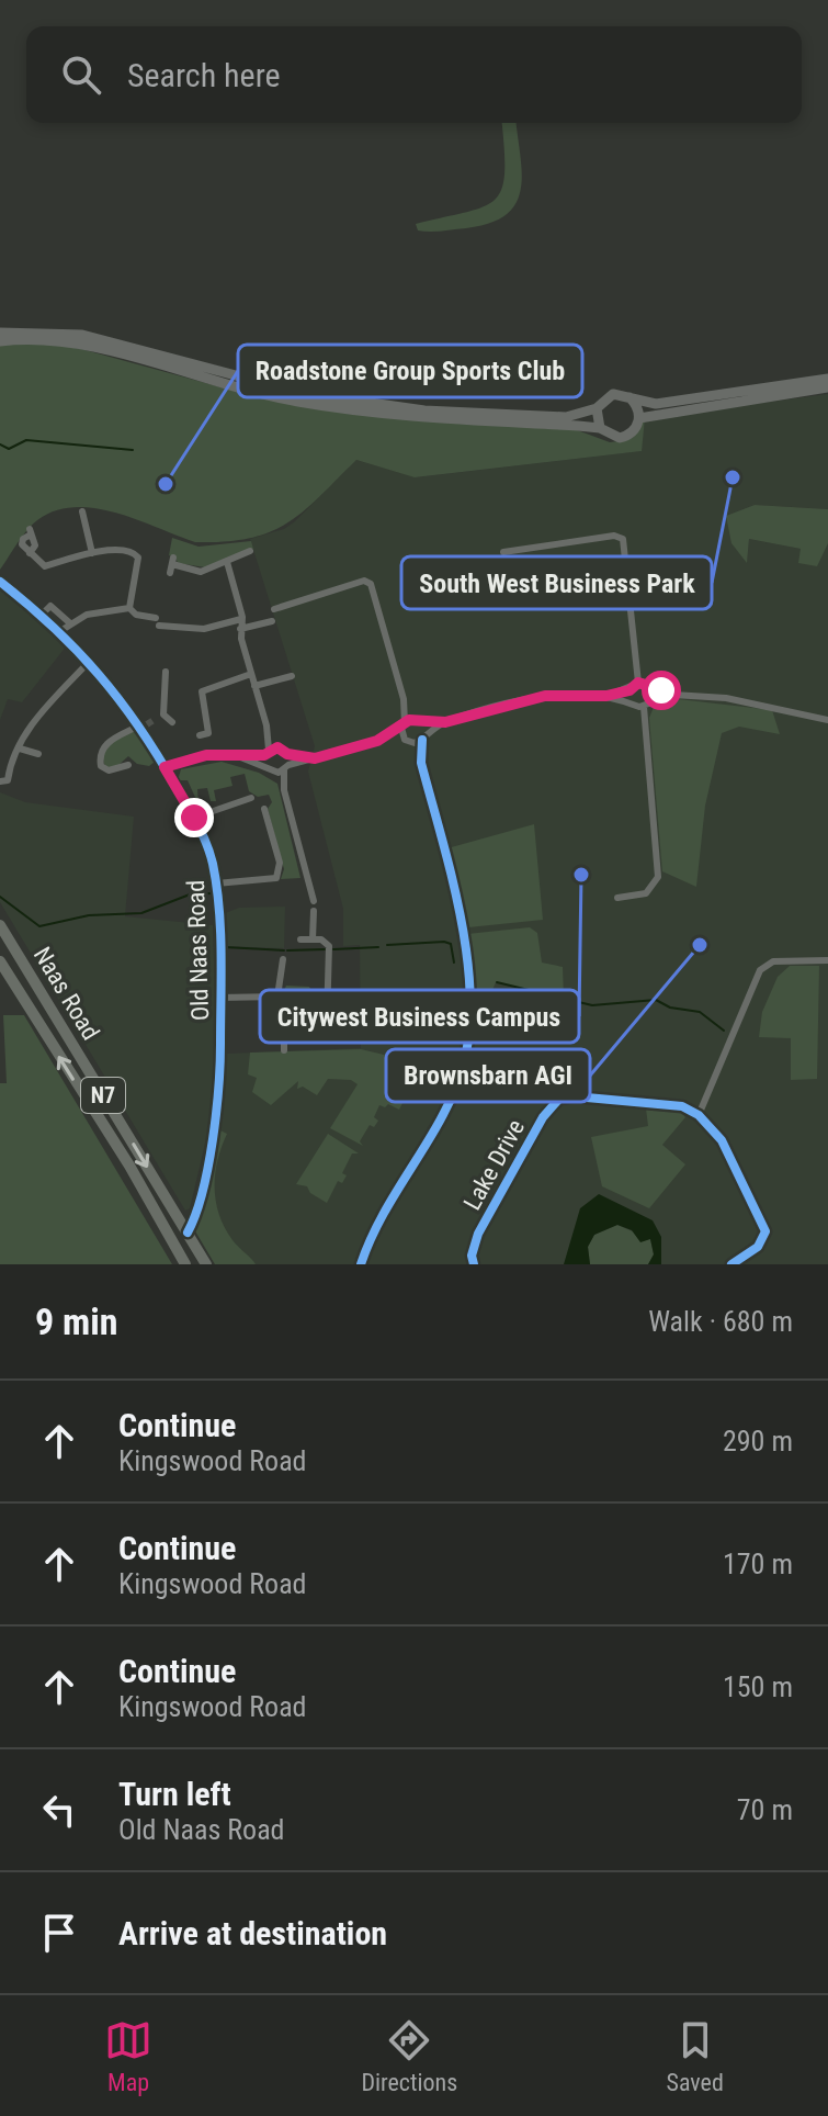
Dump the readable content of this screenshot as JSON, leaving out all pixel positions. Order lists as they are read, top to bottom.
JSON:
{
  "streets": {
    "highway": ["Naas Road", "N7"],
    "street": ["Old Naas Road", "Lake Drive"]
  },
  "crossings": [
    ["Old Naas Road", "Naas Road"]
  ],
  "places": [
    "South West Business Park",
    "Roadstone Group Sports Club",
    "Citywest Business Campus",
    "Brownsbarn AGI"
  ],
  "page": {
    "search": "Search here",
    "heading": ["9 min", "Walk · 680 m"],
    "list": [
      ["Continue", "Kingswood Road", "290 m"],
      ["Continue", "Kingswood Road", "170 m"],
      ["Continue", "Kingswood Road", "150 m"],
      ["Turn left", "Old Naas Road", "70 m"],
      "Arrive at destination"
    ],
    "nav": ["Map", "Directions", "Saved"]
  }
}
